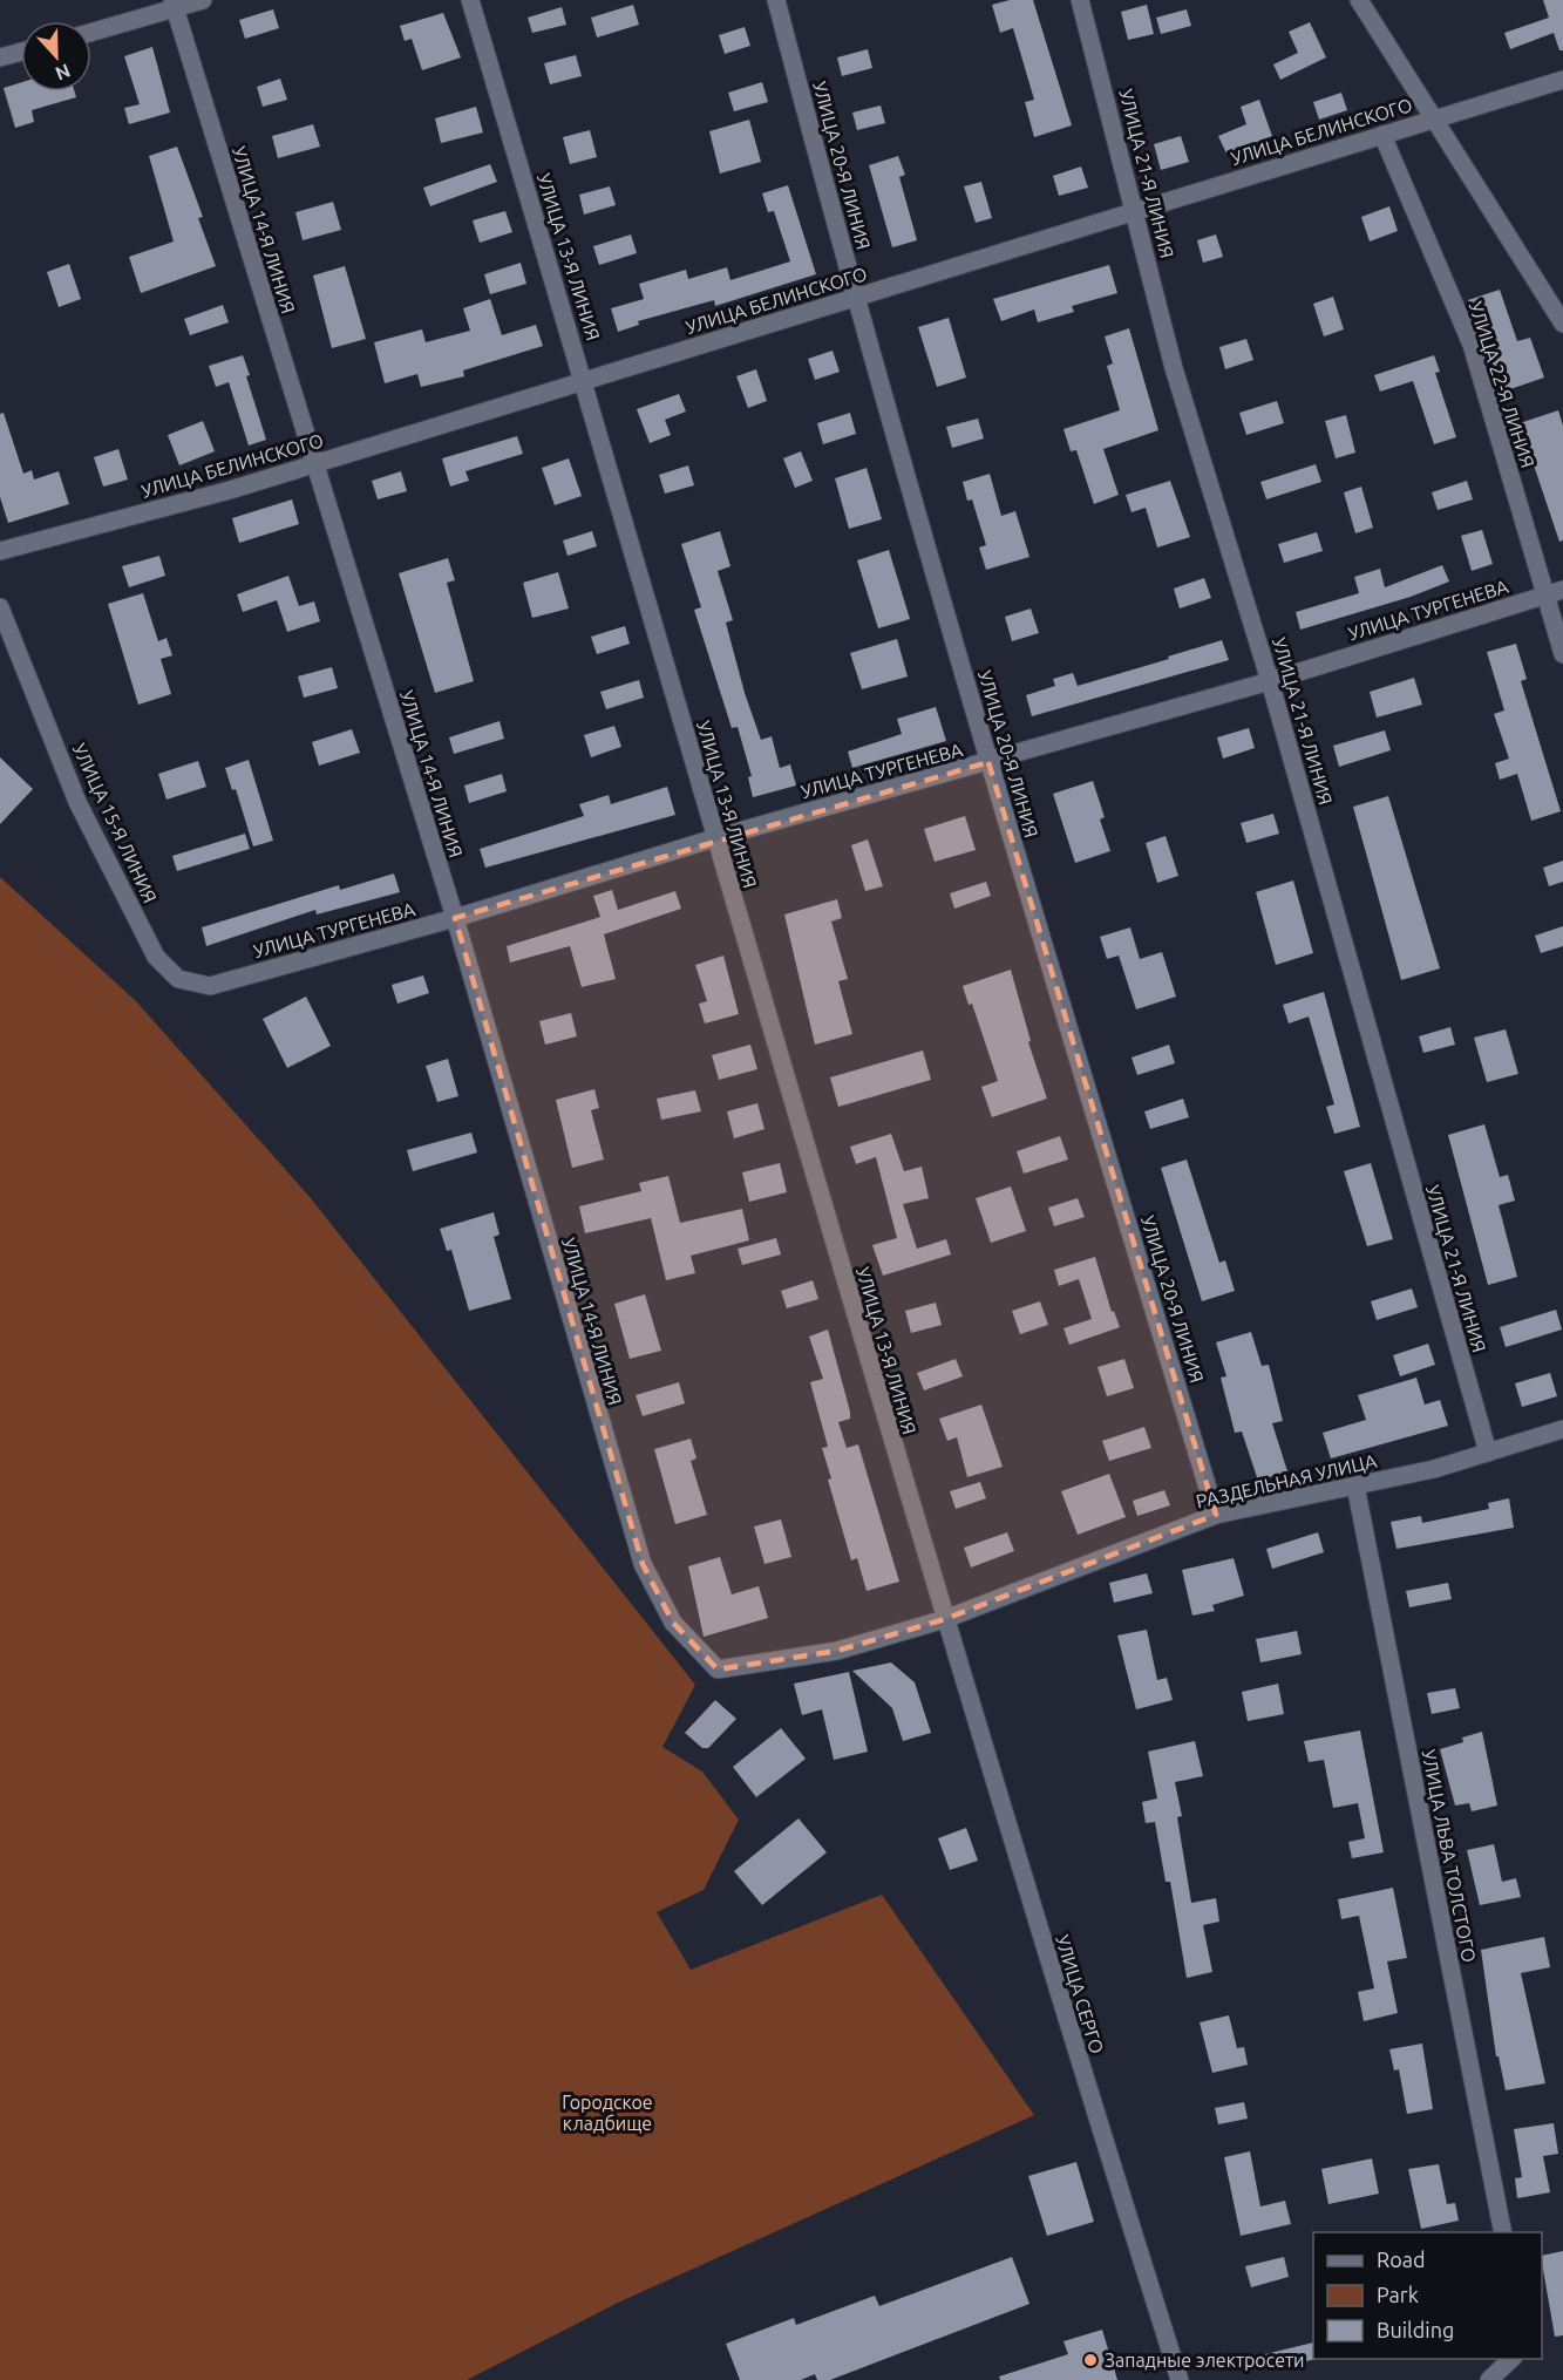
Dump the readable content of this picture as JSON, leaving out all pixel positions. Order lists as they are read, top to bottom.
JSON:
{
  "streets": {
    "street": [
      "УЛИЦА БЕЛИНСКОГО",
      "УЛИЦА 20-Я ЛИНИЯ",
      "УЛИЦА 21-Я ЛИНИЯ",
      "УЛИЦА 14-Я ЛИНИЯ",
      "УЛИЦА 13-Я ЛИНИЯ",
      "УЛИЦА 22-Я ЛИНИЯ",
      "УЛИЦА ТУРГЕНЕВА",
      "УЛИЦА 15-Я ЛИНИЯ",
      "РАЗДЕЛЬНАЯ УЛИЦА",
      "УЛИЦА ЛЬВА ТОЛСТОГО",
      "УЛИЦА СЕРГО"
    ]
  },
  "crossings": [
    ["УЛИЦА БЕЛИНСКОГО", "УЛИЦА 20-Я ЛИНИЯ"],
    ["УЛИЦА БЕЛИНСКОГО", "УЛИЦА 21-Я ЛИНИЯ"],
    ["УЛИЦА БЕЛИНСКОГО", "УЛИЦА 14-Я ЛИНИЯ"],
    ["УЛИЦА БЕЛИНСКОГО", "УЛИЦА 13-Я ЛИНИЯ"],
    ["УЛИЦА БЕЛИНСКОГО", "УЛИЦА 22-Я ЛИНИЯ"],
    ["УЛИЦА 20-Я ЛИНИЯ", "УЛИЦА ТУРГЕНЕВА"],
    ["УЛИЦА 20-Я ЛИНИЯ", "РАЗДЕЛЬНАЯ УЛИЦА"],
    ["УЛИЦА 21-Я ЛИНИЯ", "УЛИЦА ТУРГЕНЕВА"],
    ["УЛИЦА 21-Я ЛИНИЯ", "РАЗДЕЛЬНАЯ УЛИЦА"],
    ["УЛИЦА 14-Я ЛИНИЯ", "УЛИЦА 13-Я ЛИНИЯ"],
    ["УЛИЦА 14-Я ЛИНИЯ", "УЛИЦА ТУРГЕНЕВА"],
    ["УЛИЦА 14-Я ЛИНИЯ", "РАЗДЕЛЬНАЯ УЛИЦА"],
    ["УЛИЦА 14-Я ЛИНИЯ", "УЛИЦА СЕРГО"],
    ["УЛИЦА 13-Я ЛИНИЯ", "УЛИЦА ТУРГЕНЕВА"],
    ["УЛИЦА 13-Я ЛИНИЯ", "РАЗДЕЛЬНАЯ УЛИЦА"],
    ["УЛИЦА 13-Я ЛИНИЯ", "УЛИЦА СЕРГО"],
    ["УЛИЦА 22-Я ЛИНИЯ", "УЛИЦА ТУРГЕНЕВА"],
    ["УЛИЦА ТУРГЕНЕВА", "УЛИЦА 15-Я ЛИНИЯ"],
    ["РАЗДЕЛЬНАЯ УЛИЦА", "УЛИЦА ЛЬВА ТОЛСТОГО"],
    ["РАЗДЕЛЬНАЯ УЛИЦА", "УЛИЦА СЕРГО"]
  ],
  "parks": ["Городское кладбище"],
  "places": ["Западные электросети"],
  "legend": ["Road", "Park", "Building"],
  "north": "bottom"
}
